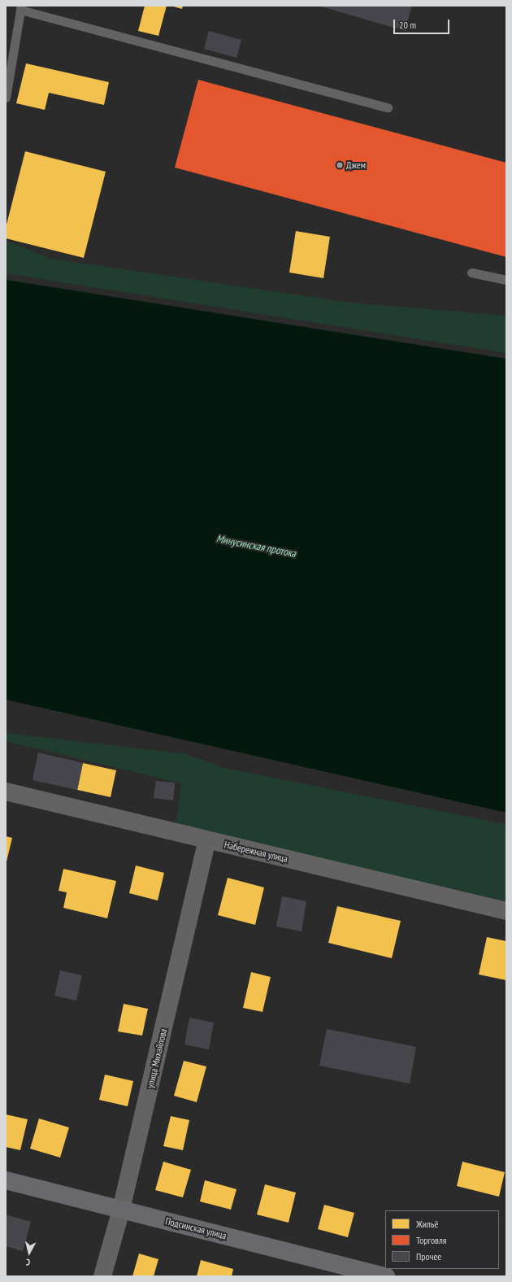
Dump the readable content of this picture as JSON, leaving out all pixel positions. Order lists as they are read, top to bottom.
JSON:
{
  "streets": {
    "street": ["Набережная улица", "улица Михайлова", "Подсинская улица"]
  },
  "crossings": [
    ["Набережная улица", "улица Михайлова"],
    ["улица Михайлова", "Подсинская улица"]
  ],
  "water": ["Минусинская протока"],
  "places": ["Джем"],
  "legend": ["Жильё", "Торговля", "Прочее"],
  "scale_bar": "20 m",
  "north": "bottom"
}
